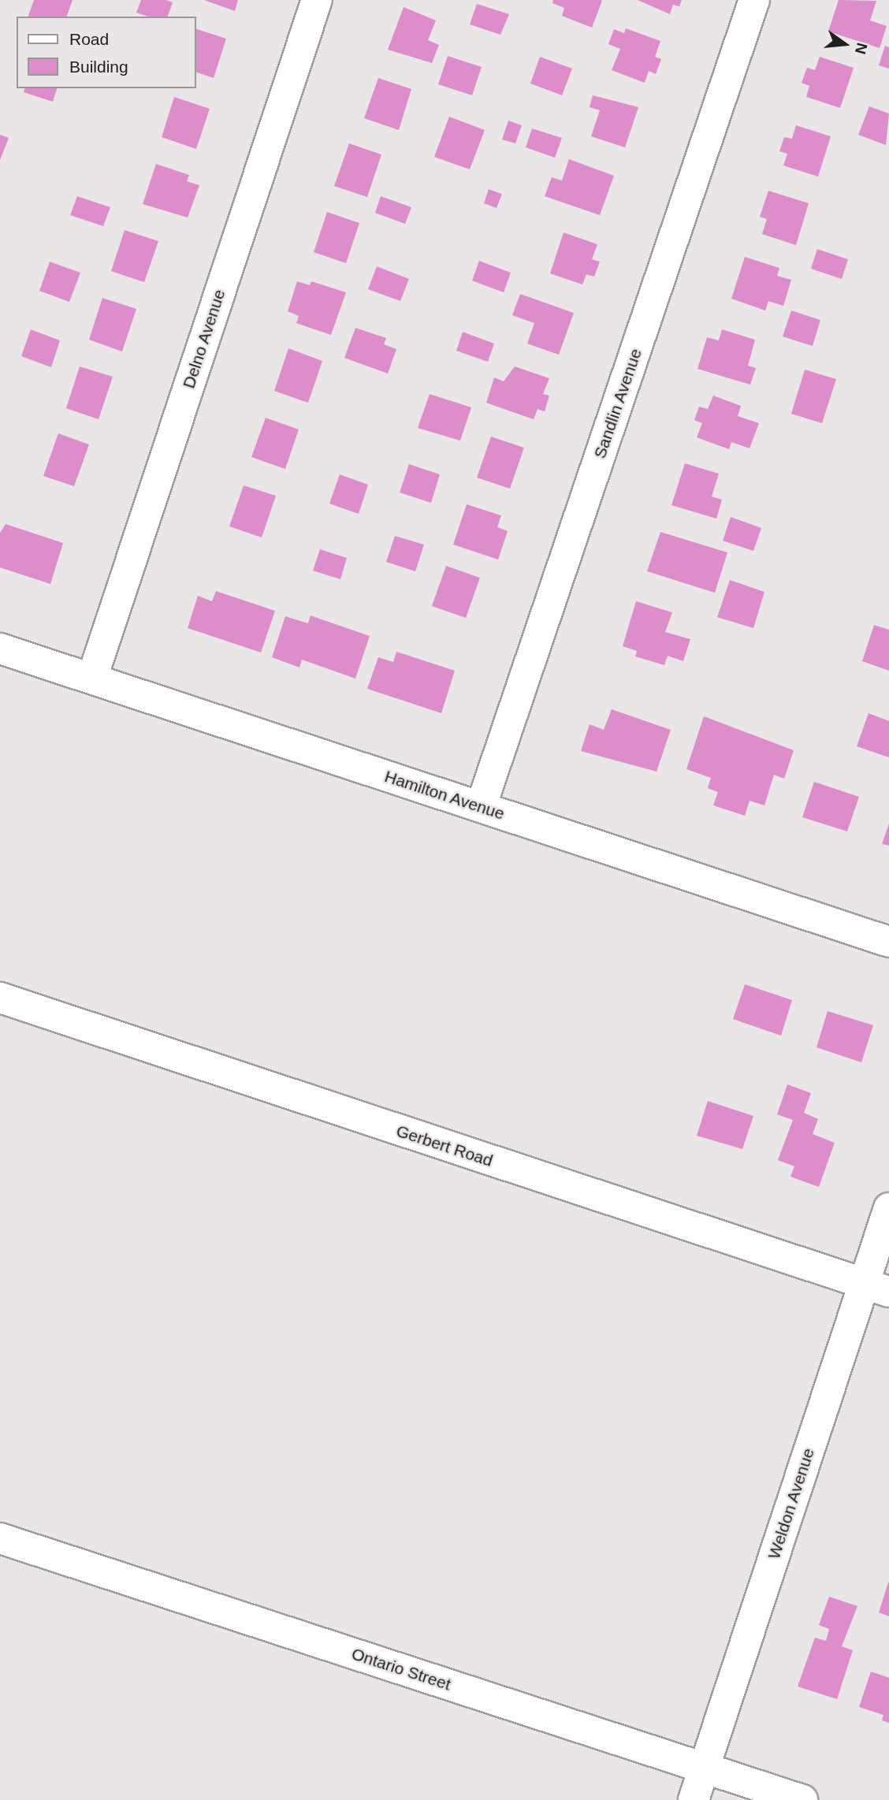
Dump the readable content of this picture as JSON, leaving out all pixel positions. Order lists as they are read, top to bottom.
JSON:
{
  "streets": {
    "street": [
      "Delno Avenue",
      "Sandlin Avenue",
      "Hamilton Avenue",
      "Gerbert Road",
      "Weldon Avenue",
      "Ontario Street"
    ]
  },
  "crossings": [
    ["Delno Avenue", "Hamilton Avenue"],
    ["Sandlin Avenue", "Hamilton Avenue"],
    ["Gerbert Road", "Weldon Avenue"],
    ["Weldon Avenue", "Ontario Street"]
  ],
  "legend": ["Road", "Building"],
  "north": "right"
}
